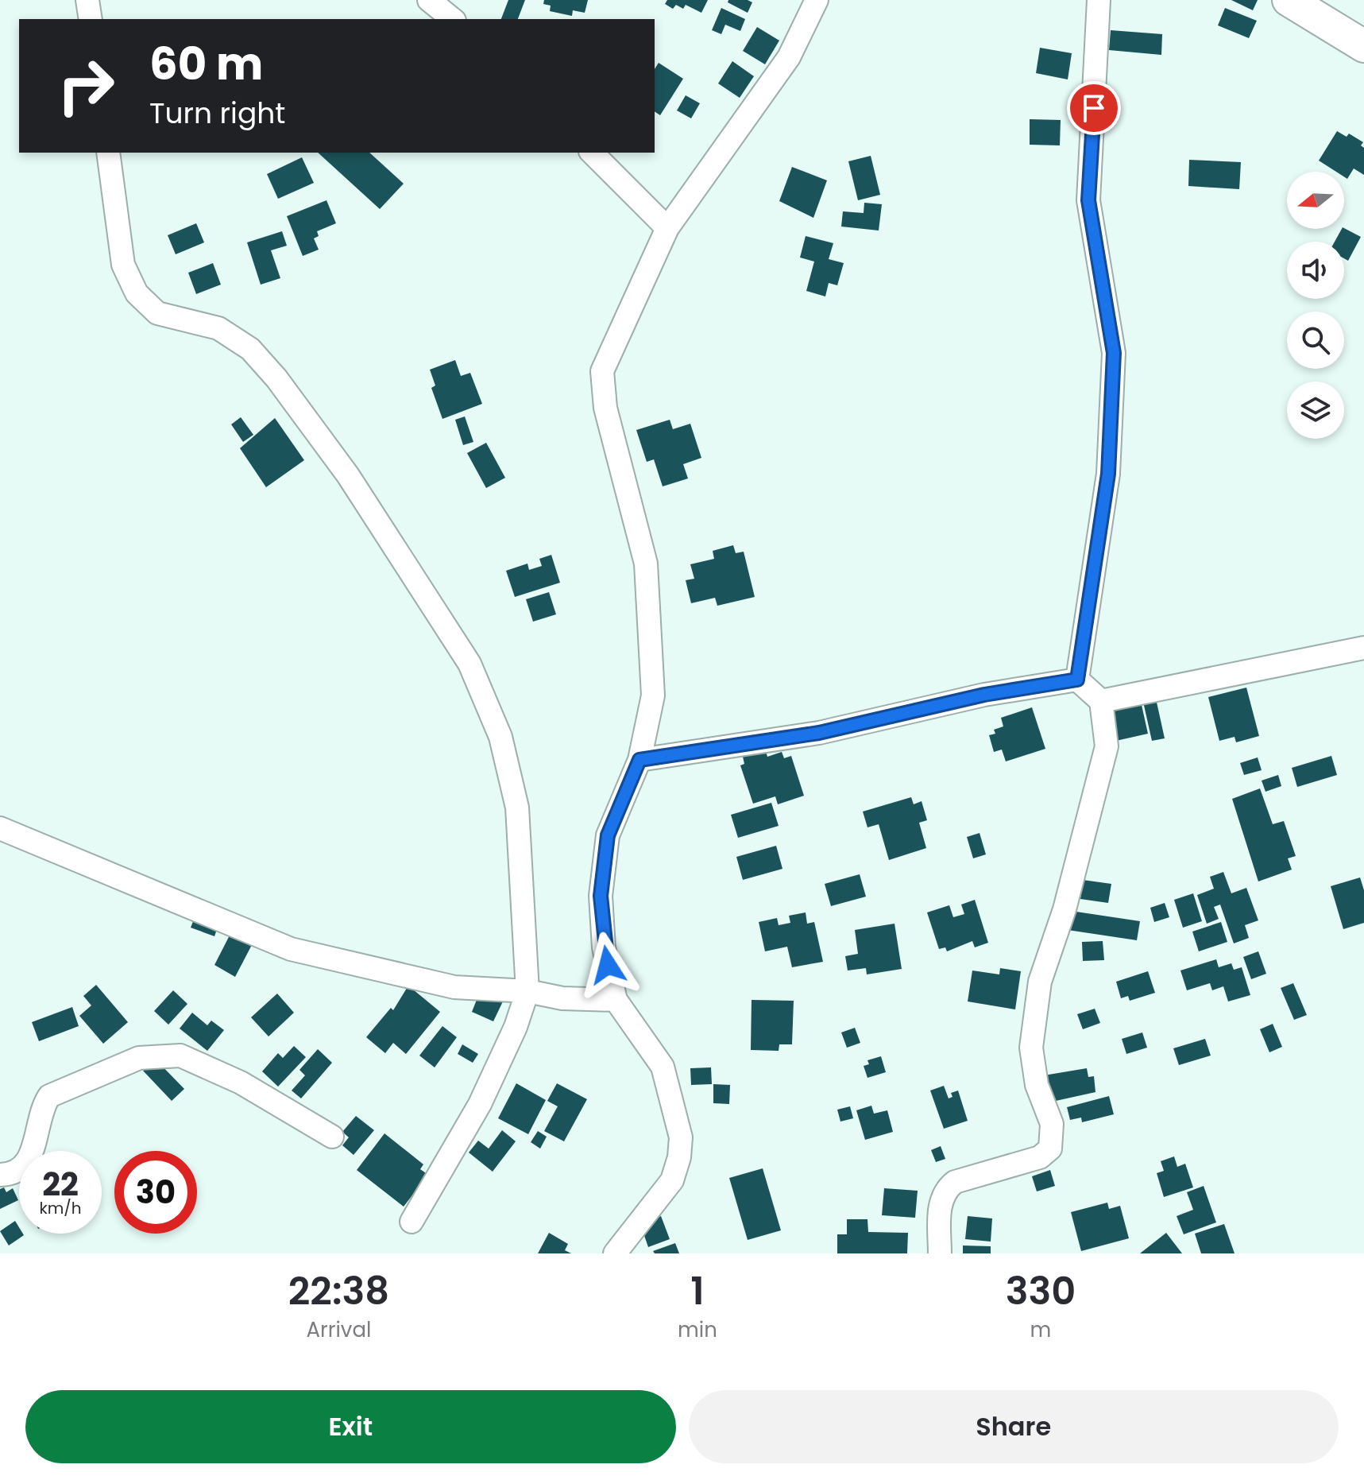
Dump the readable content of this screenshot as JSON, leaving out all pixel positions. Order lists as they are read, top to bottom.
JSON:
{
  "north": "left",
  "page": {
    "turn": ["60 m", "Turn right"],
    "speed": "22 km/h",
    "limit": "30",
    "eta": [
      "22:38",
      "Arrival",
      "1",
      "min",
      "330",
      "m"
    ],
    "buttons": ["Exit", "Share"]
  }
}
